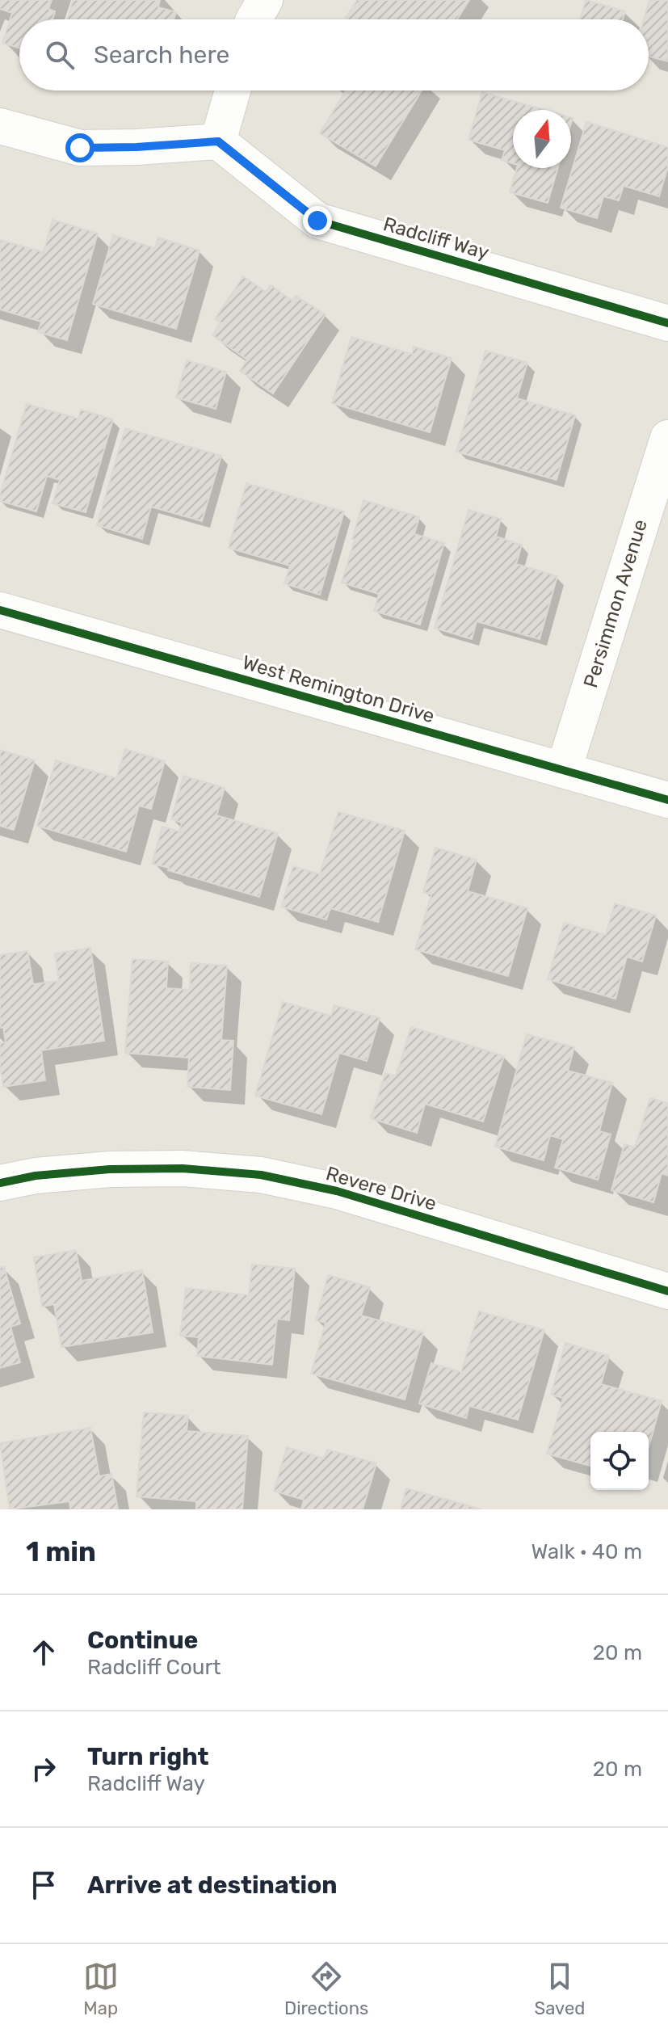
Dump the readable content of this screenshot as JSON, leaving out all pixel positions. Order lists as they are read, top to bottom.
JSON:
{
  "streets": {
    "street": [
      "Radcliff Way",
      "Persimmon Avenue",
      "West Remington Drive",
      "Revere Drive"
    ]
  },
  "crossings": [
    ["Persimmon Avenue", "West Remington Drive"]
  ],
  "north": "top",
  "page": {
    "search": "Search here",
    "heading": ["1 min", "Walk · 40 m"],
    "list": [
      ["Continue", "Radcliff Court", "20 m"],
      ["Turn right", "Radcliff Way", "20 m"],
      "Arrive at destination"
    ],
    "nav": ["Map", "Directions", "Saved"]
  }
}
